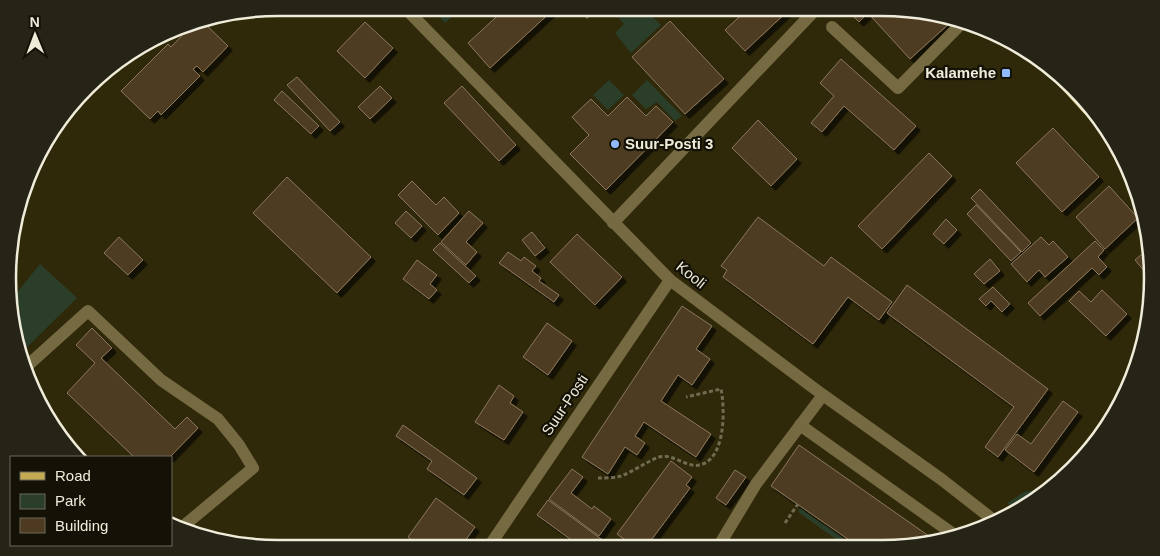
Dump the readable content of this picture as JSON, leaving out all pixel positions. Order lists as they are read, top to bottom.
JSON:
{
  "streets": {
    "street": ["Kooli", "Suur-Posti"]
  },
  "crossings": [
    ["Kooli", "Suur-Posti"]
  ],
  "places": {
    "transit": ["Kalamehe"],
    "other": ["Suur-Posti 3"]
  },
  "legend": ["Road", "Park", "Building"],
  "north": "top"
}
